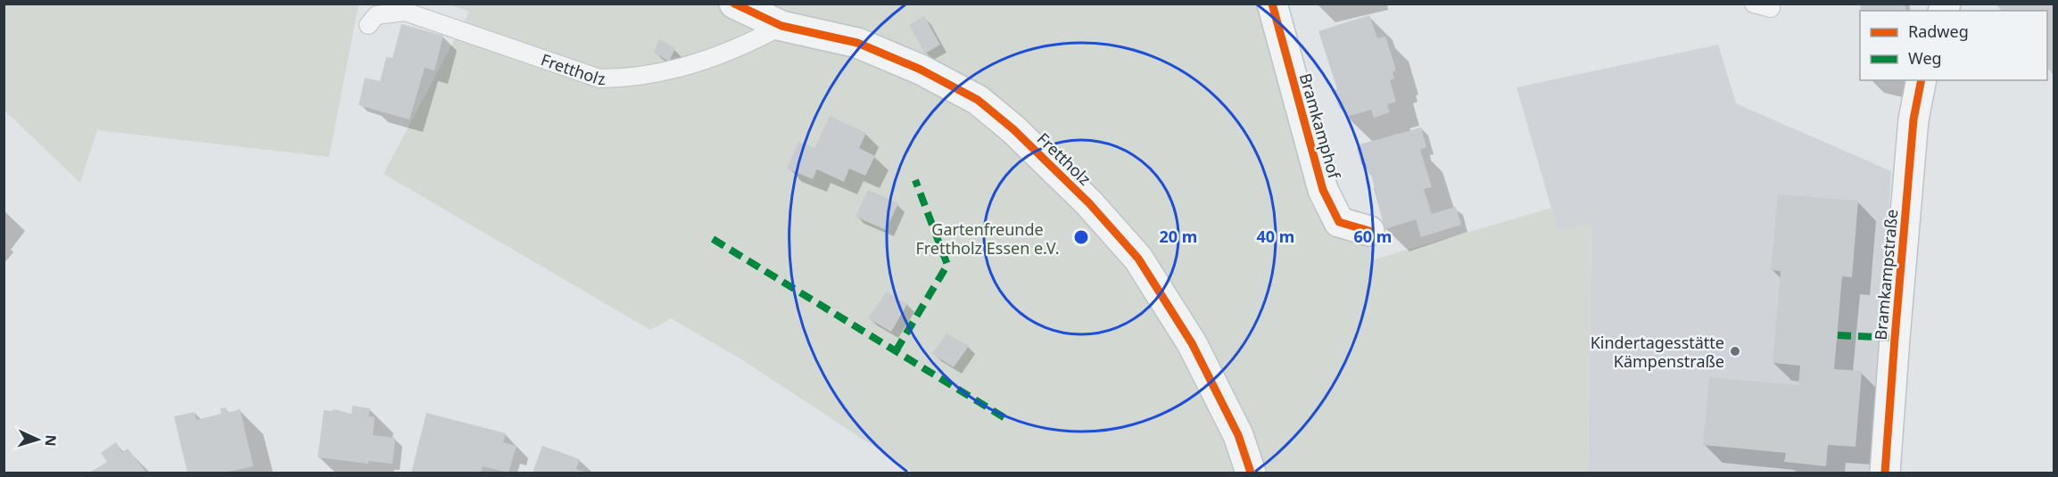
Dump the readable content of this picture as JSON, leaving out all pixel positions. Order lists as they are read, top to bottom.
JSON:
{
  "streets": {
    "street": ["Frettholz", "Bramkamphof", "Bramkampstraße"]
  },
  "parks": ["Gartenfreunde Frettholz Essen e.V."],
  "places": ["Kindertagesstätte Kämpenstraße"],
  "legend": ["Radweg", "Weg"],
  "north": "right",
  "rings": ["20 m", "40 m", "60 m"]
}
